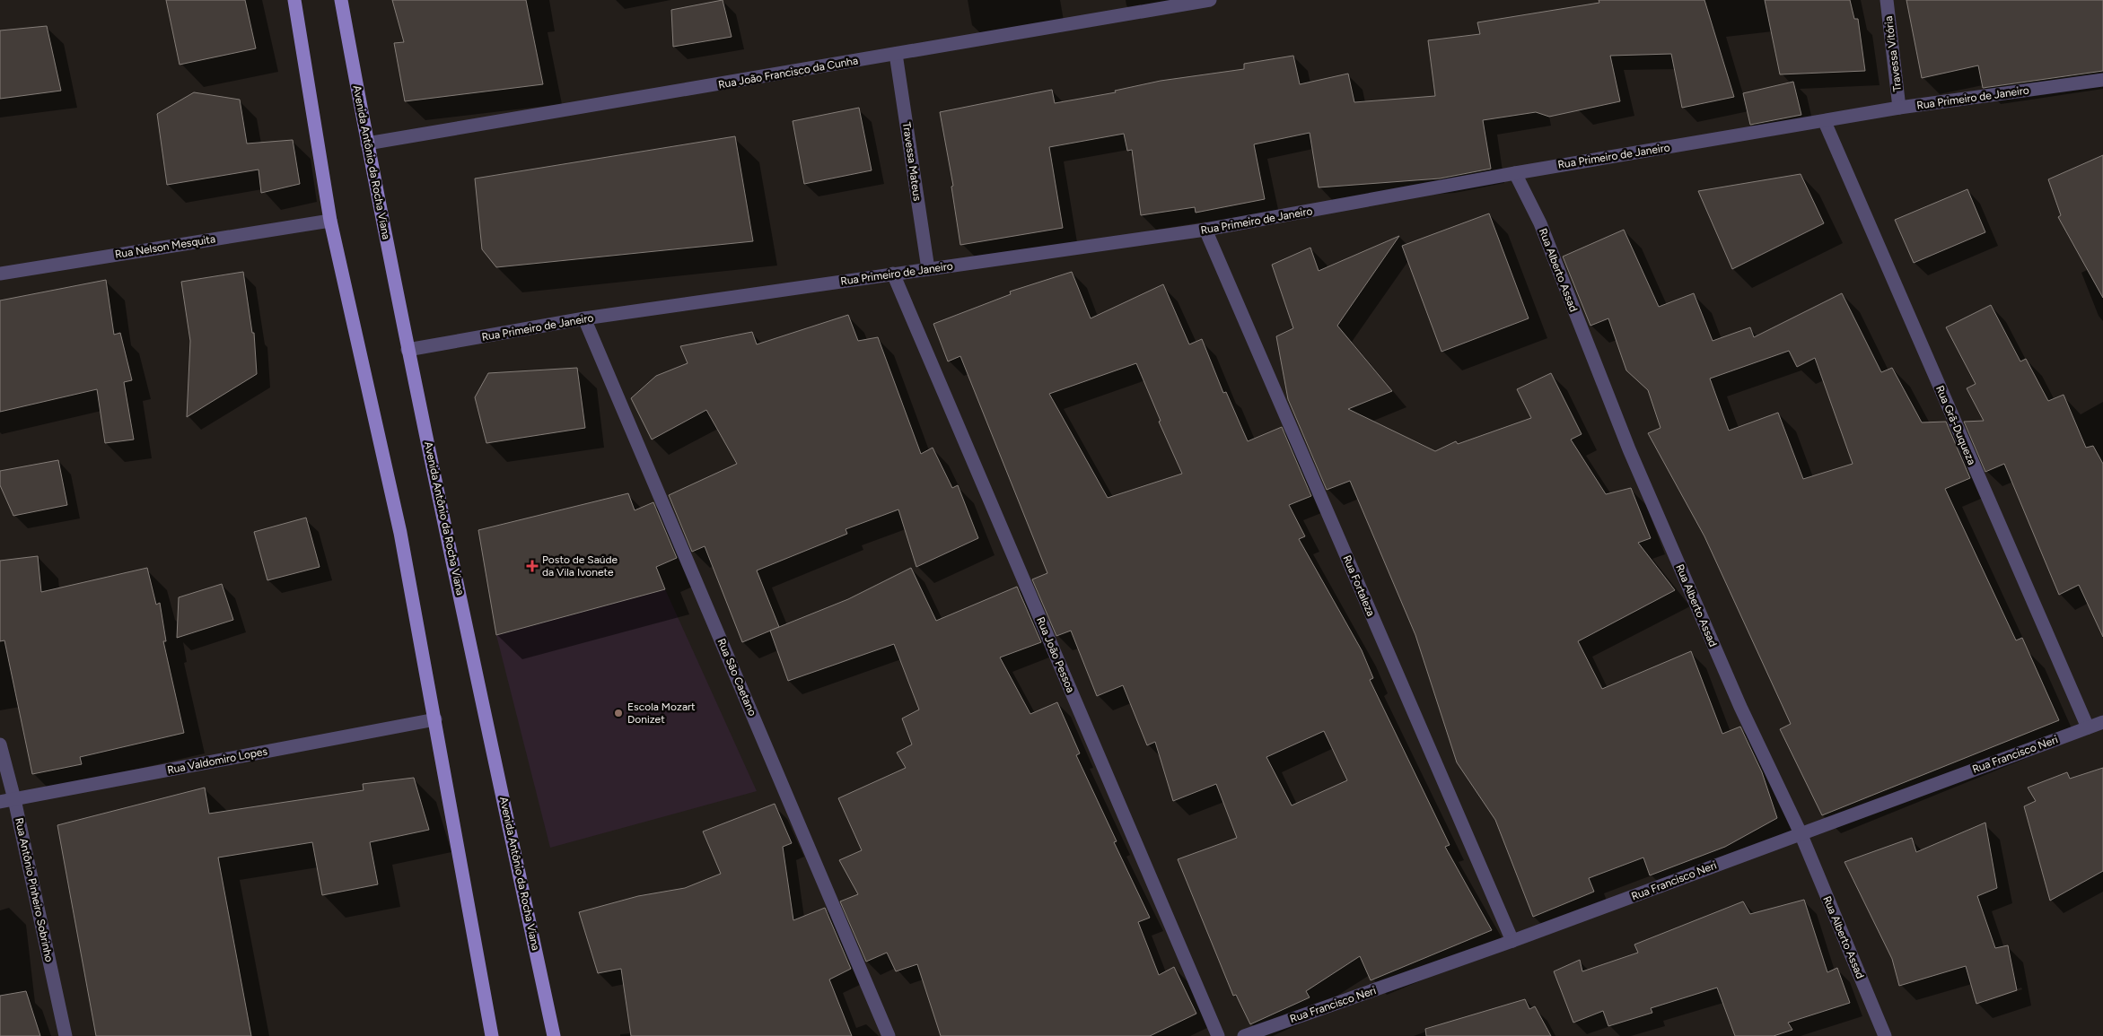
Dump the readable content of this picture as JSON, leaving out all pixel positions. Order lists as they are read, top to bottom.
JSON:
{
  "streets": {
    "main road": ["Avenida Antônio da Rocha Viana"],
    "street": [
      "Travessa Vitória",
      "Rua João Francisco da Cunha",
      "Rua Primeiro de Janeiro",
      "Travessa Mateus",
      "Rua Nelson Mesquita",
      "Rua Alberto Assad",
      "Rua Grã-Duqueza",
      "Rua Fortaleza",
      "Rua João Pessoa",
      "Rua São Caetano",
      "Rua Francisco Neri",
      "Rua Valdomiro Lopes",
      "Rua Antônio Pinheiro Sobrinho"
    ]
  },
  "crossings": [
    ["Travessa Vitória", "Rua Primeiro de Janeiro"],
    ["Rua João Francisco da Cunha", "Travessa Mateus"],
    ["Rua João Francisco da Cunha", "Avenida Antônio da Rocha Viana"],
    ["Rua Primeiro de Janeiro", "Travessa Mateus"],
    ["Rua Primeiro de Janeiro", "Avenida Antônio da Rocha Viana"],
    ["Rua Primeiro de Janeiro", "Rua Alberto Assad"],
    ["Rua Primeiro de Janeiro", "Rua Grã-Duqueza"],
    ["Rua Primeiro de Janeiro", "Rua Fortaleza"],
    ["Rua Primeiro de Janeiro", "Rua João Pessoa"],
    ["Rua Primeiro de Janeiro", "Rua São Caetano"],
    ["Rua Alberto Assad", "Rua Francisco Neri"],
    ["Rua Grã-Duqueza", "Rua Francisco Neri"],
    ["Rua Fortaleza", "Rua Francisco Neri"],
    ["Rua Valdomiro Lopes", "Rua Antônio Pinheiro Sobrinho"]
  ],
  "places": {
    "health": ["Posto de Saúde da Vila Ivonete"],
    "other": ["Escola Mozart Donizet"]
  }
}
